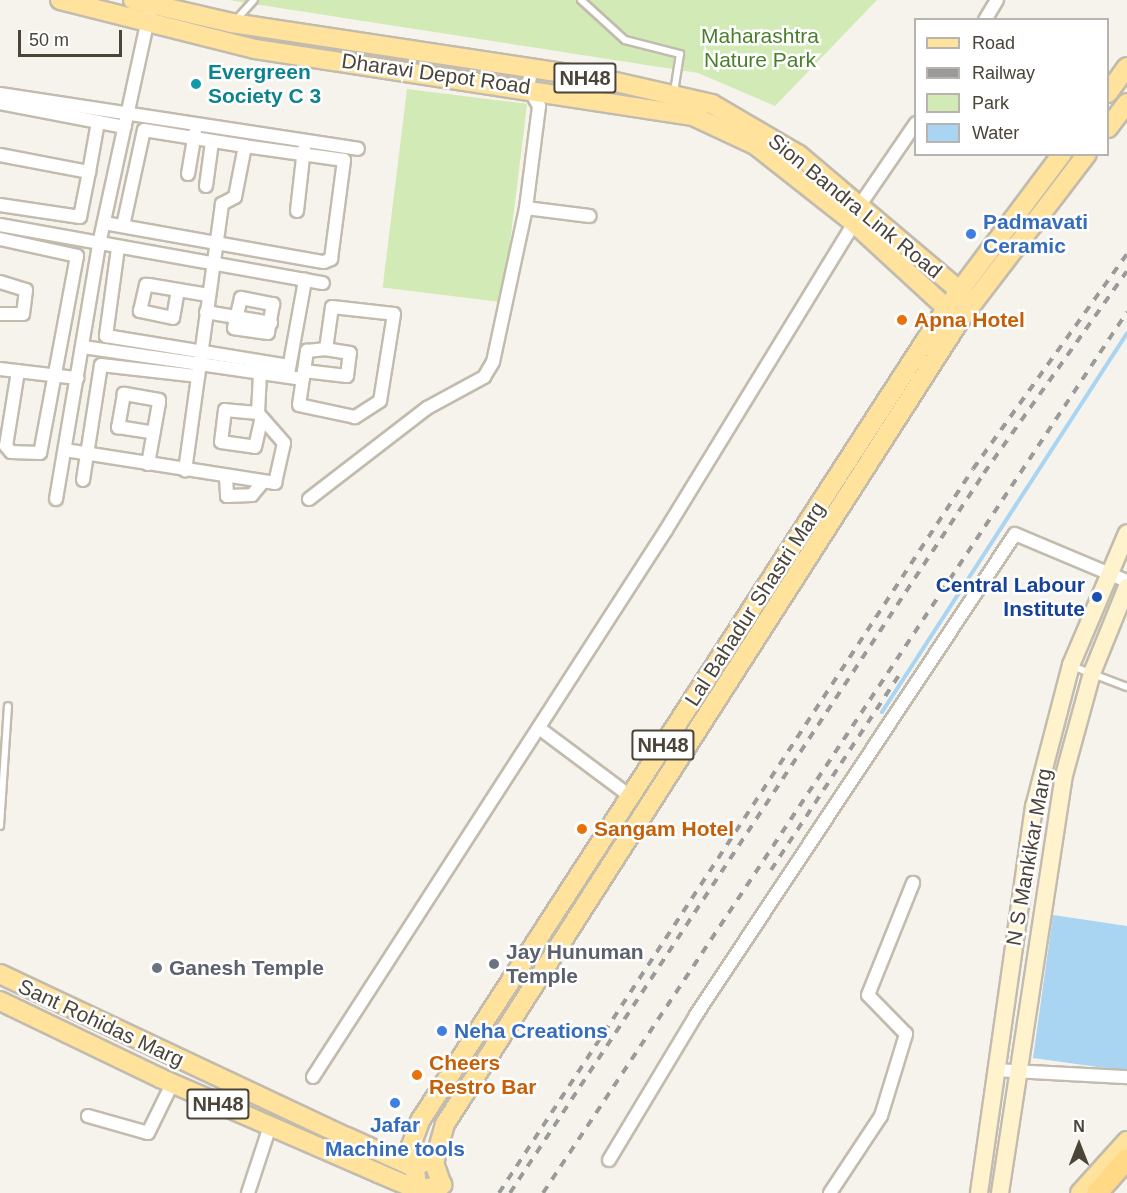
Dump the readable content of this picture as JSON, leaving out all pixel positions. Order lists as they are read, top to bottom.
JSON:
{
  "streets": {
    "main road": [
      "Dharavi Depot Road",
      "NH48",
      "Sion Bandra Link Road",
      "Lal Bahadur Shastri Marg",
      "N S Mankikar Marg",
      "Sant Rohidas Marg"
    ]
  },
  "crossings": [
    ["Dharavi Depot Road", "Sion Bandra Link Road"],
    ["Dharavi Depot Road", "Lal Bahadur Shastri Marg"],
    ["Sion Bandra Link Road", "Lal Bahadur Shastri Marg"],
    ["Lal Bahadur Shastri Marg", "Sant Rohidas Marg"]
  ],
  "parks": ["Maharashtra Nature Park"],
  "places": [
    "Evergreen Society C 3",
    "Padmavati Ceramic",
    "Apna Hotel",
    "Central Labour Institute",
    "Sangam Hotel",
    "Jay Hunuman Temple",
    "Ganesh Temple",
    "Neha Creations",
    "Cheers Restro Bar",
    "Jafar Machine tools"
  ],
  "legend": [
    "Road",
    "Railway",
    "Park",
    "Water"
  ],
  "scale_bar": "50 m",
  "north": "top"
}
